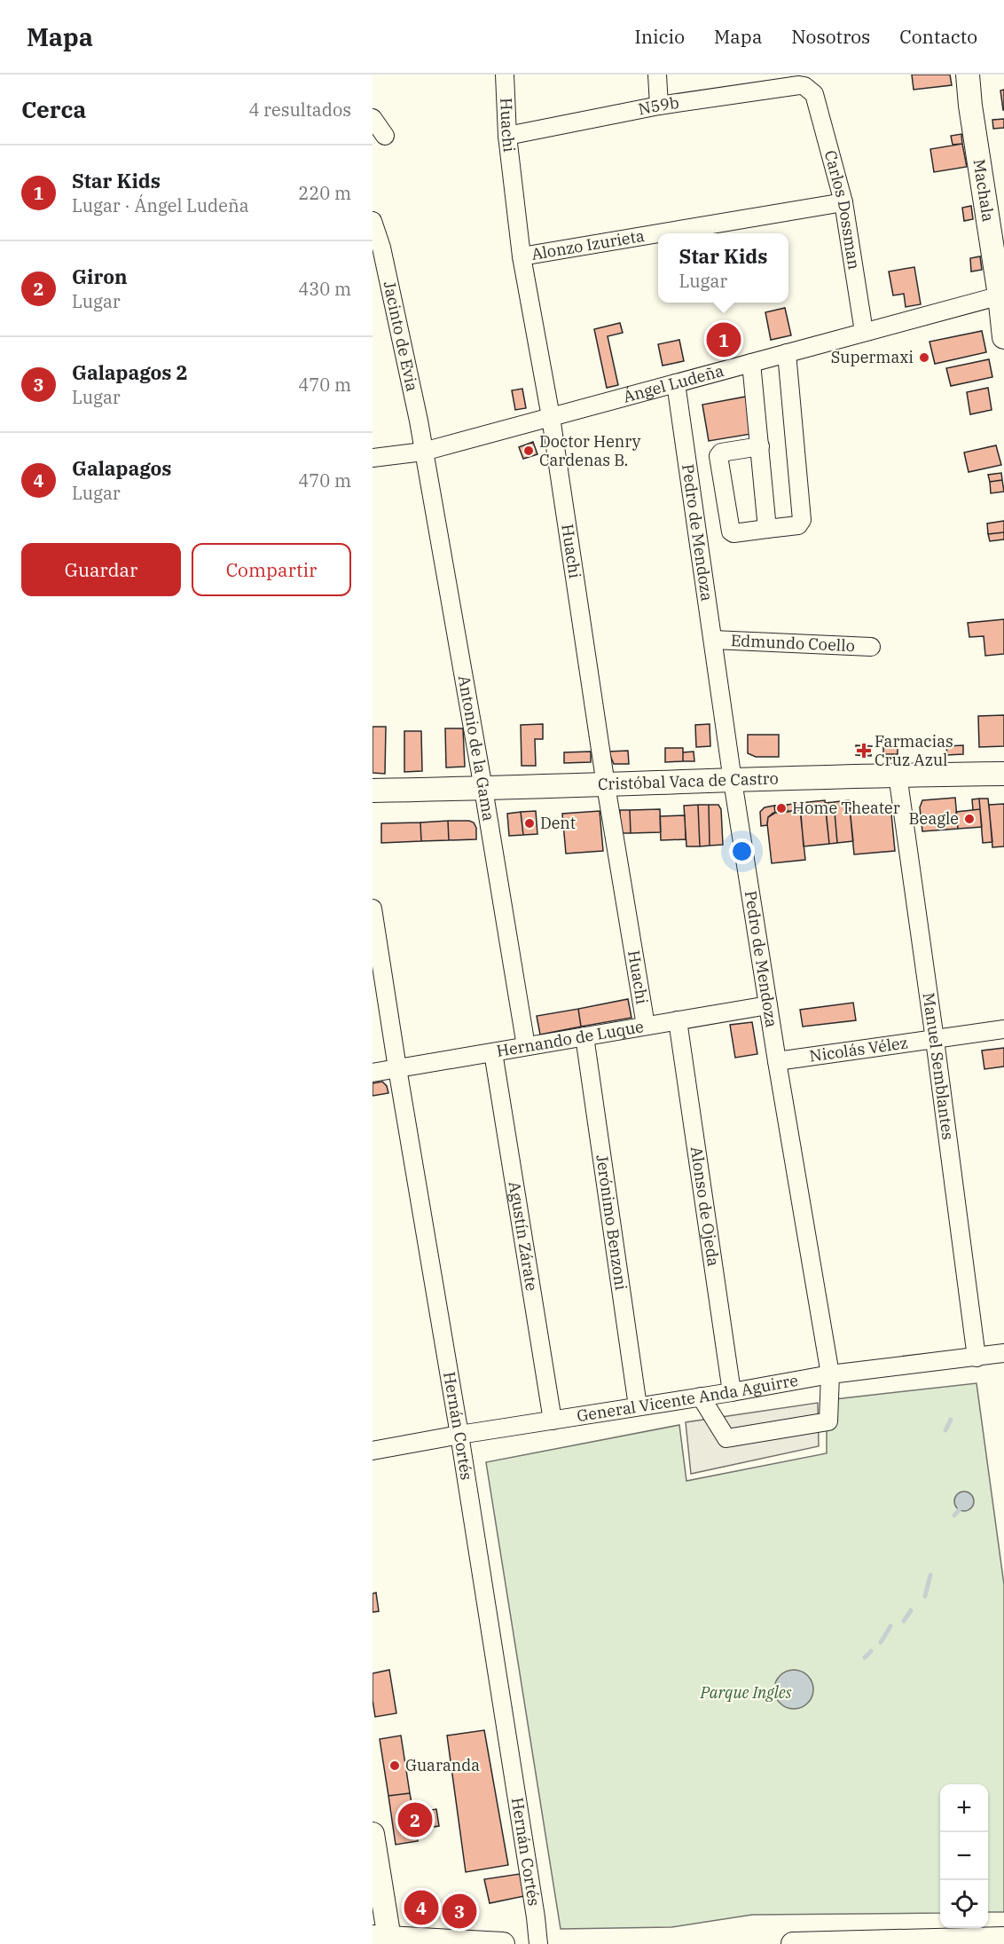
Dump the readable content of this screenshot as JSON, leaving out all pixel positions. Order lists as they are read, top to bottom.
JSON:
{
  "streets": {
    "main road": ["Machala", "Cristóbal Vaca de Castro"],
    "street": [
      "N59b",
      "Huachi",
      "Carlos Dossman",
      "Alonzo Izurieta",
      "Jacinto de Evia",
      "Ángel Ludeña",
      "Pedro de Mendoza",
      "Edmundo Coello",
      "Antonio de la Gama",
      "Hernando de Luque",
      "Nicolás Vélez",
      "Manuel Semblantes",
      "Alonso de Ojeda",
      "Jerónimo Benzoni",
      "Agustín Zárate",
      "General Vicente Anda Aguirre",
      "Hernán Cortés"
    ]
  },
  "crossings": [
    ["N59b", "Huachi"],
    ["N59b", "Carlos Dossman"],
    ["Huachi", "Alonzo Izurieta"],
    ["Huachi", "Ángel Ludeña"],
    ["Huachi", "Cristóbal Vaca de Castro"],
    ["Huachi", "Hernando de Luque"],
    ["Machala", "Ángel Ludeña"],
    ["Carlos Dossman", "Alonzo Izurieta"],
    ["Carlos Dossman", "Ángel Ludeña"],
    ["Jacinto de Evia", "Ángel Ludeña"],
    ["Jacinto de Evia", "Antonio de la Gama"],
    ["Ángel Ludeña", "Pedro de Mendoza"],
    ["Ángel Ludeña", "Antonio de la Gama"],
    ["Pedro de Mendoza", "Edmundo Coello"],
    ["Pedro de Mendoza", "Cristóbal Vaca de Castro"],
    ["Pedro de Mendoza", "Hernando de Luque"],
    ["Pedro de Mendoza", "Nicolás Vélez"],
    ["Pedro de Mendoza", "General Vicente Anda Aguirre"],
    ["Antonio de la Gama", "Cristóbal Vaca de Castro"],
    ["Antonio de la Gama", "Hernando de Luque"],
    ["Cristóbal Vaca de Castro", "Manuel Semblantes"],
    ["Hernando de Luque", "Alonso de Ojeda"],
    ["Hernando de Luque", "Jerónimo Benzoni"],
    ["Hernando de Luque", "Agustín Zárate"],
    ["Hernando de Luque", "Hernán Cortés"],
    ["Nicolás Vélez", "Manuel Semblantes"],
    ["Manuel Semblantes", "General Vicente Anda Aguirre"],
    ["Alonso de Ojeda", "General Vicente Anda Aguirre"],
    ["Jerónimo Benzoni", "General Vicente Anda Aguirre"],
    ["Agustín Zárate", "General Vicente Anda Aguirre"],
    ["General Vicente Anda Aguirre", "Hernán Cortés"]
  ],
  "parks": ["Parque Ingles"],
  "places": {
    "other": [
      "Supermaxi",
      "Doctor Henry Cardenas B.",
      "Home Theater",
      "Beagle",
      "Dent",
      "Guaranda"
    ],
    "health": ["Farmacias Cruz Azul"]
  },
  "page": {
    "header": "Mapa",
    "nav": [
      "Inicio",
      "Mapa",
      "Nosotros",
      "Contacto"
    ],
    "heading": ["Cerca", "4 resultados"],
    "list": [
      {
        "mark": "1",
        "name": "Star Kids",
        "note": "Lugar · Ángel Ludeña",
        "value": "220 m"
      },
      {
        "mark": "2",
        "name": "Giron",
        "note": "Lugar",
        "value": "430 m"
      },
      {
        "mark": "3",
        "name": "Galapagos 2",
        "note": "Lugar",
        "value": "470 m"
      },
      {
        "mark": "4",
        "name": "Galapagos",
        "note": "Lugar",
        "value": "470 m"
      }
    ],
    "popup": ["Star Kids", "Lugar"],
    "pins": [
      "1",
      "2",
      "4",
      "3"
    ],
    "buttons": ["Guardar", "Compartir"],
    "map_buttons": ["+", "−"]
  }
}
